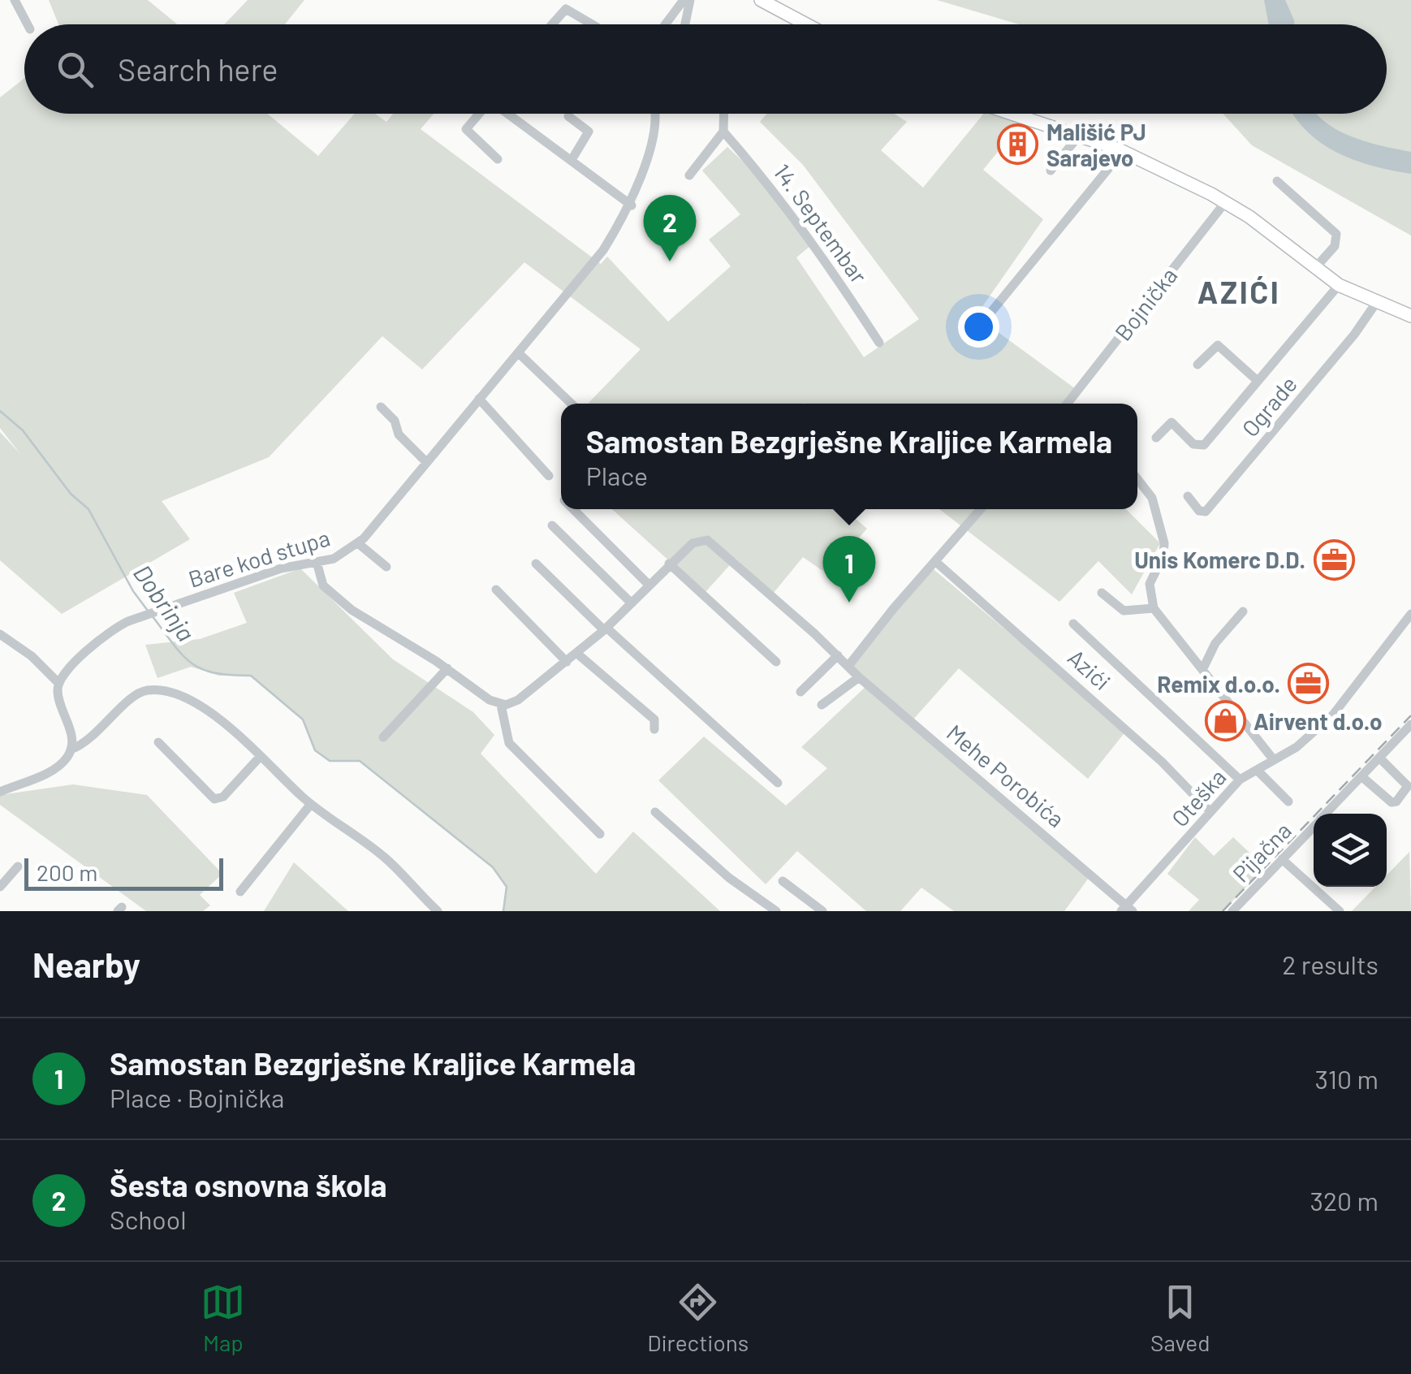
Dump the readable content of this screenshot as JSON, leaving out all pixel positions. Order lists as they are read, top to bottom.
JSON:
{
  "streets": {
    "street": [
      "14. Septembar",
      "Bojnička",
      "Ograde",
      "Bare kod stupa",
      "Azići",
      "Mehe Porobića",
      "Oteška",
      "Pijačna"
    ]
  },
  "crossings": [
    ["Azići", "Oteška"],
    ["Mehe Porobića", "Oteška"]
  ],
  "districts": ["AZIĆI"],
  "water": ["Dobrinja"],
  "places": {
    "building": ["Mališić PJ Sarajevo"],
    "office": ["Unis Komerc D.D.", "Remix d.o.o."],
    "shop": ["Airvent d.o.o"]
  },
  "scale_bar": "200 m",
  "page": {
    "search": "Search here",
    "pins": ["2", "1"],
    "popup": ["Samostan Bezgrješne Kraljice Karmela", "Place"],
    "scale": "200 m",
    "heading": ["Nearby", "2 results"],
    "list": [
      {
        "mark": "1",
        "name": "Samostan Bezgrješne Kraljice Karmela",
        "note": "Place · Bojnička",
        "value": "310 m"
      },
      {
        "mark": "2",
        "name": "Šesta osnovna škola",
        "note": "School",
        "value": "320 m"
      }
    ],
    "nav": ["Map", "Directions", "Saved"]
  }
}
